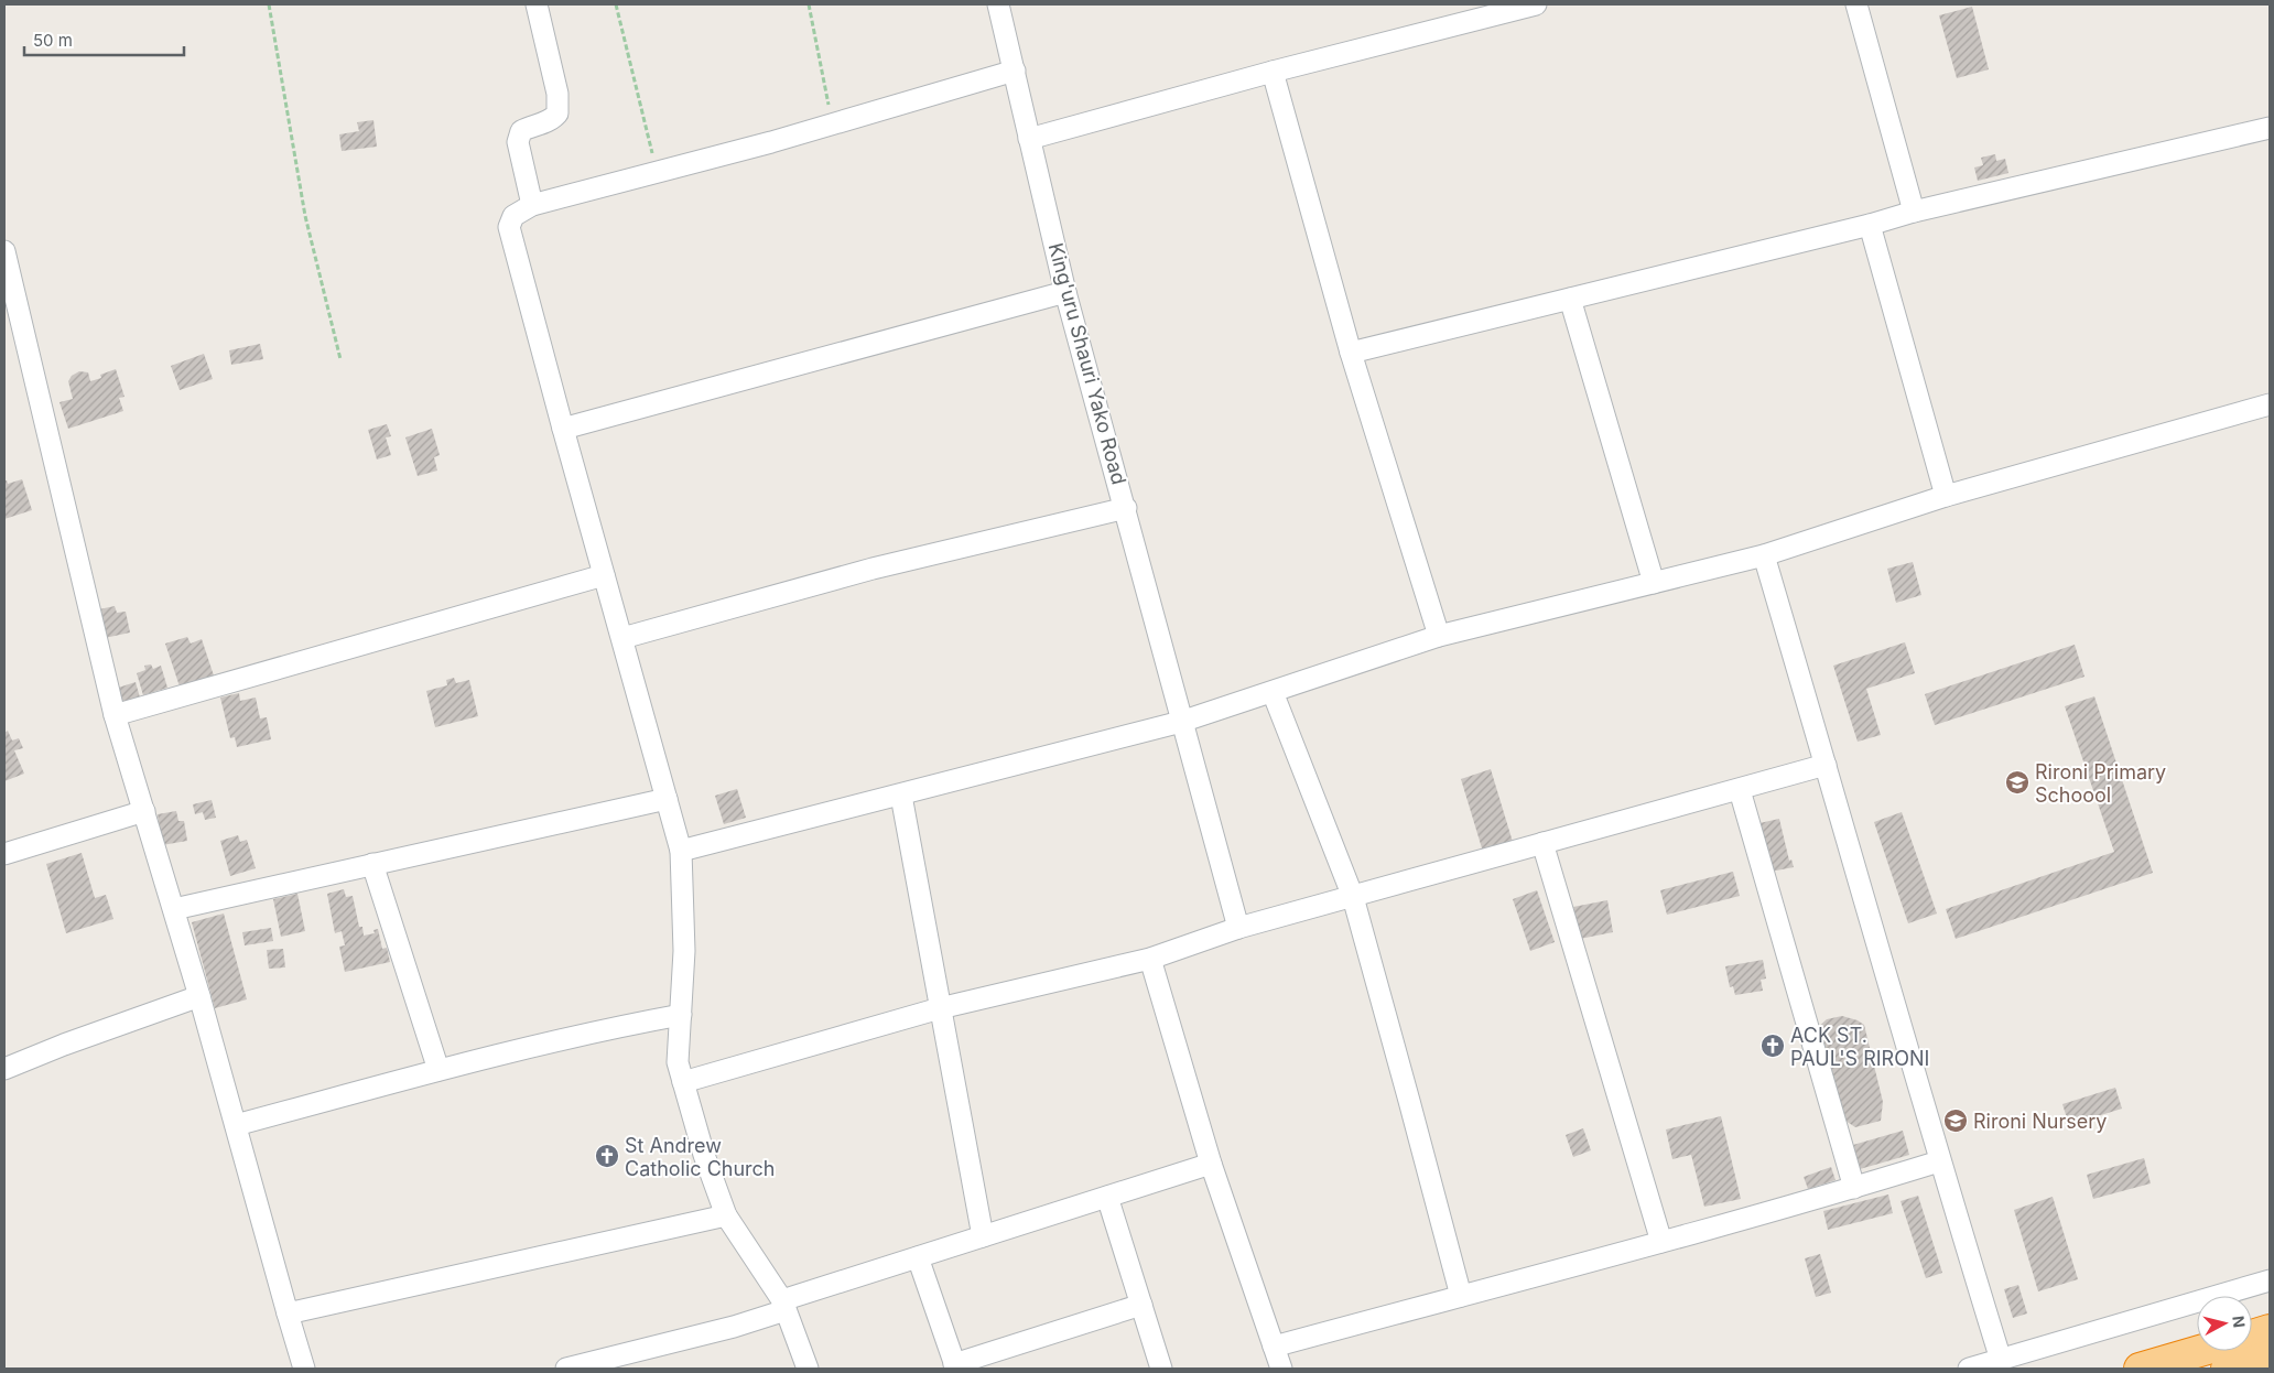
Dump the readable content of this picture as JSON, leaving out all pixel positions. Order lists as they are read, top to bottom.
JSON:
{
  "streets": {
    "street": ["King'uru Shauri Yako Road"]
  },
  "places": {
    "school or university": ["Rironi Primary Schoool", "Rironi Nursery"],
    "church": ["ACK ST. PAUL'S RIRONI", "St Andrew Catholic Church"]
  },
  "scale_bar": "50 m",
  "north": "right"
}
